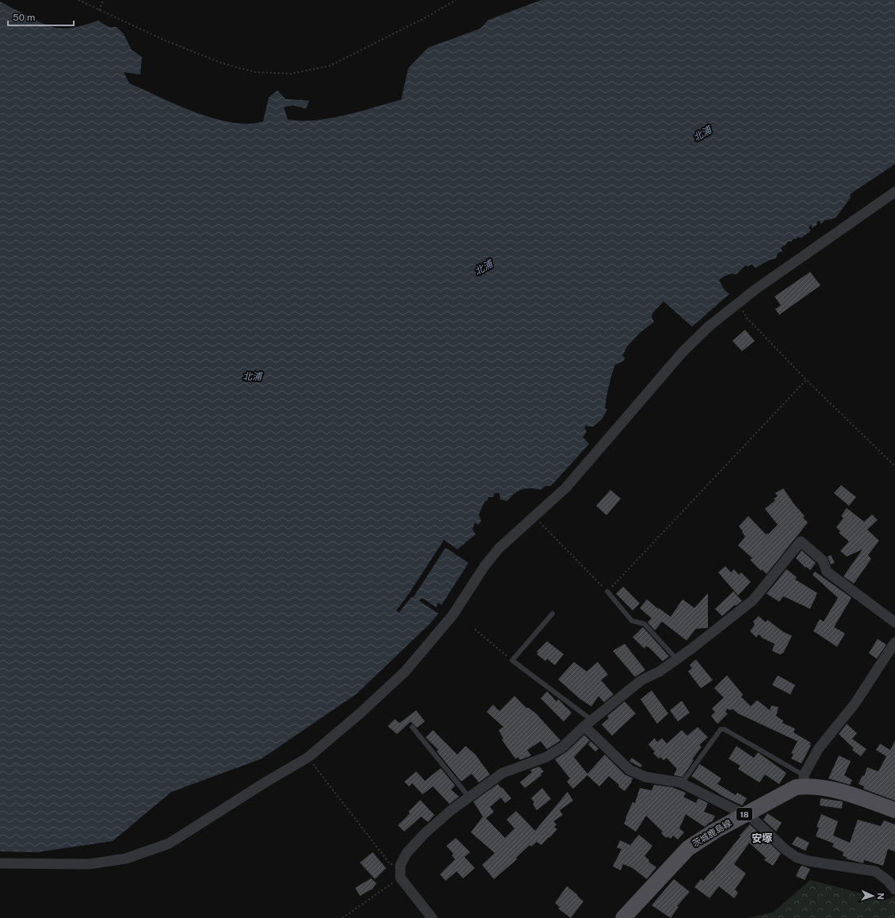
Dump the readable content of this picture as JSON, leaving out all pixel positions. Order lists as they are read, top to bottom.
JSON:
{
  "streets": {
    "main road": ["18", "茨城鹿島線"]
  },
  "districts": ["安塚"],
  "water": ["北浦"],
  "scale_bar": "50 m",
  "north": "right"
}
